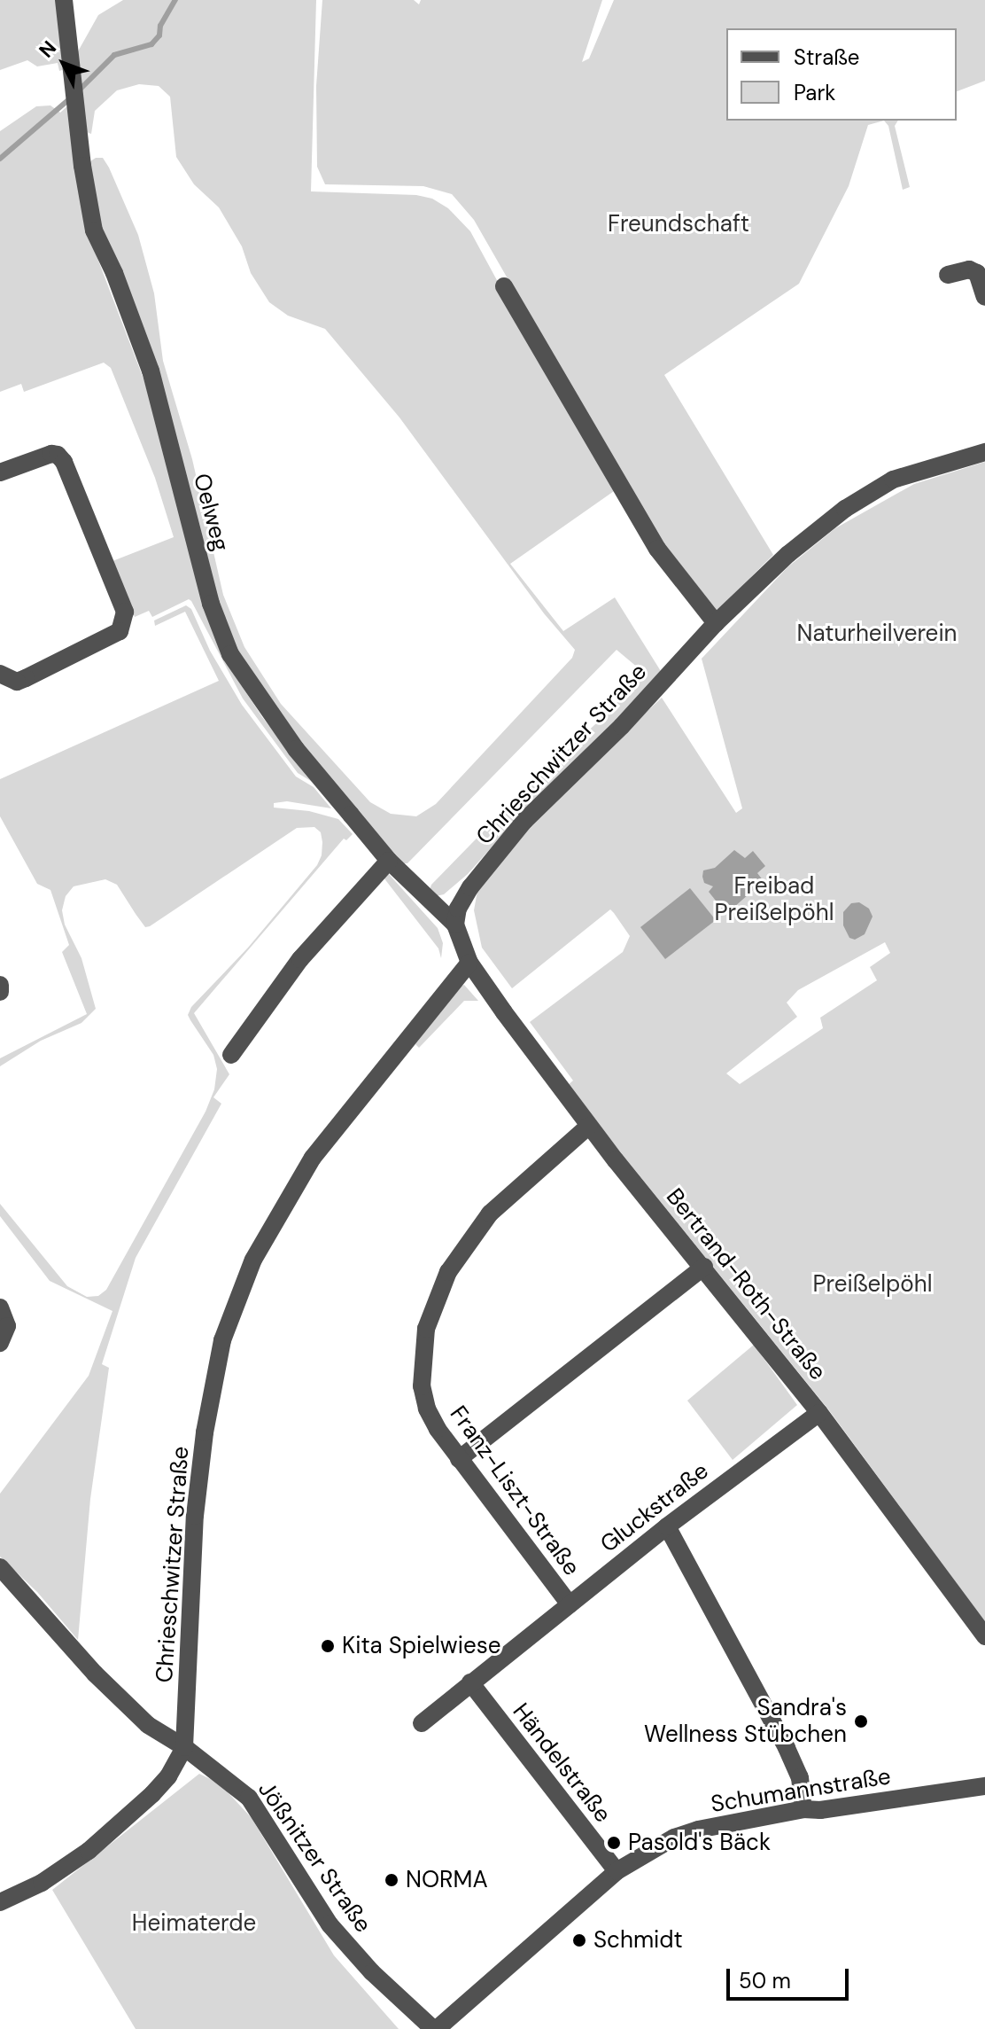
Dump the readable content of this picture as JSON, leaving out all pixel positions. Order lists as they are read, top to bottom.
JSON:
{
  "streets": {
    "street": [
      "Oelweg",
      "Chrieschwitzer Straße",
      "Bertrand-Roth-Straße",
      "Franz-Liszt-Straße",
      "Gluckstraße",
      "Händelstraße",
      "Schumannstraße",
      "Jößnitzer Straße"
    ]
  },
  "crossings": [
    ["Oelweg", "Chrieschwitzer Straße"],
    ["Oelweg", "Bertrand-Roth-Straße"],
    ["Chrieschwitzer Straße", "Bertrand-Roth-Straße"],
    ["Chrieschwitzer Straße", "Jößnitzer Straße"],
    ["Bertrand-Roth-Straße", "Franz-Liszt-Straße"],
    ["Bertrand-Roth-Straße", "Gluckstraße"],
    ["Franz-Liszt-Straße", "Gluckstraße"],
    ["Gluckstraße", "Händelstraße"],
    ["Händelstraße", "Schumannstraße"],
    ["Schumannstraße", "Jößnitzer Straße"]
  ],
  "parks": [
    "Freundschaft",
    "Naturheilverein",
    "Freibad Preißelpöhl",
    "Preißelpöhl",
    "Heimaterde"
  ],
  "places": [
    "Kita Spielwiese",
    "Sandra's Wellness Stübchen",
    "Pasold's Bäck",
    "NORMA",
    "Schmidt"
  ],
  "legend": ["Straße", "Park"],
  "scale_bar": "50 m",
  "north": "top left"
}
